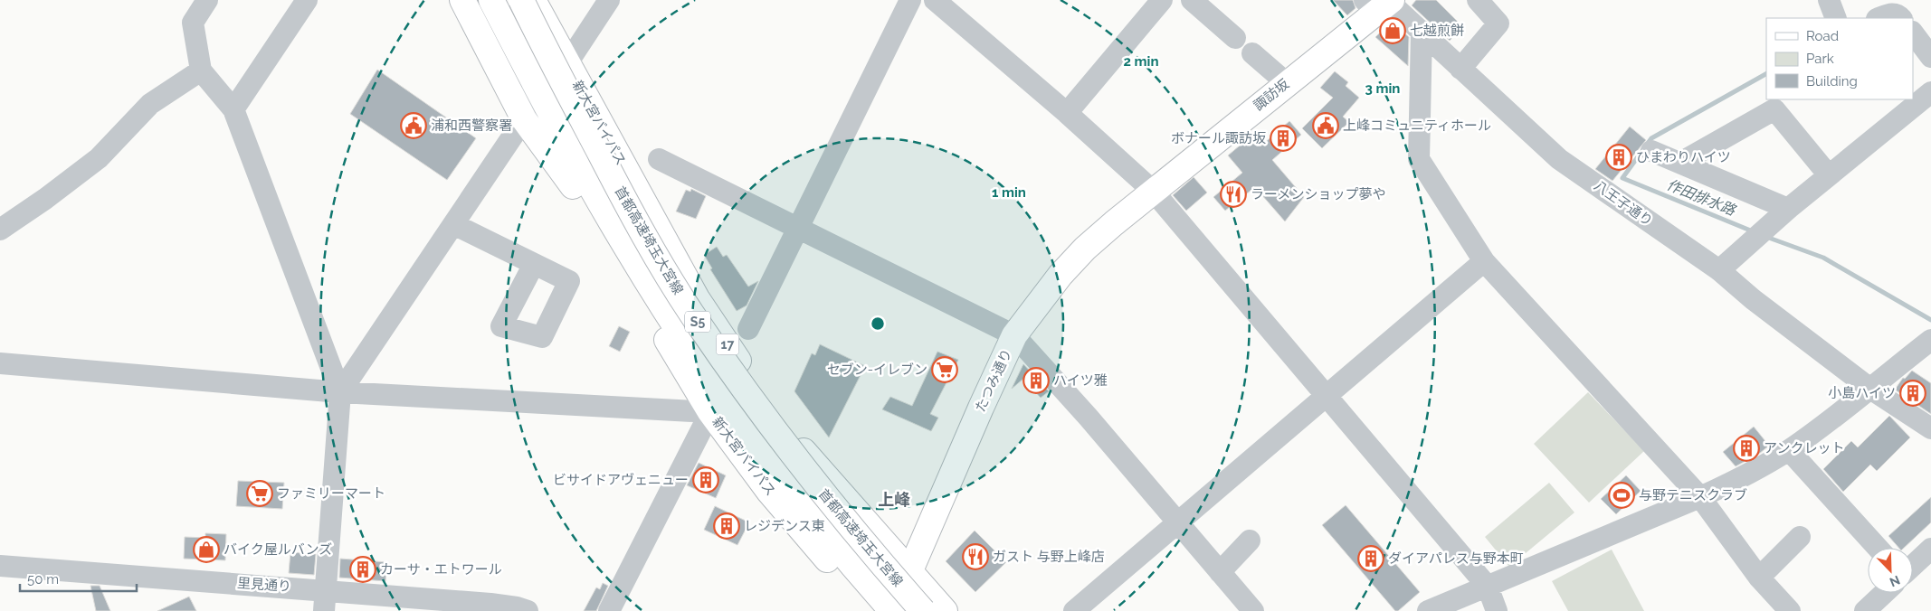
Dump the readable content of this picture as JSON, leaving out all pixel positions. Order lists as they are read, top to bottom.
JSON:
{
  "streets": {
    "main road": [
      "諏訪坂",
      "新大宮バイパス",
      "首都高速埼玉大宮線",
      "S5",
      "17",
      "たつみ通り"
    ],
    "street": ["八王子通り", "里見通り"]
  },
  "crossings": [
    ["諏訪坂", "八王子通り"],
    ["諏訪坂", "たつみ通り"],
    ["新大宮バイパス", "17"],
    ["新大宮バイパス", "たつみ通り"],
    ["首都高速埼玉大宮線", "たつみ通り"]
  ],
  "districts": ["上峰"],
  "water": ["作田排水路"],
  "places": {
    "shop": ["七越煎餅", "バイク屋ルバンズ"],
    "public building": ["浦和西警察署", "上峰コミュニティホール"],
    "building": [
      "ボナール諏訪坂",
      "ひまわりハイツ",
      "ハイツ雅",
      "小島ハイツ",
      "アンクレット",
      "ビサイドアヴェニュー",
      "レジデンス東",
      "ダイアパレス与野本町",
      "カーサ・エトワール"
    ],
    "restaurant": ["ラーメンショップ夢や", "ガスト 与野上峰店"],
    "supermarket": ["セブン-イレブン", "ファミリーマート"],
    "sports": ["与野テニスクラブ"]
  },
  "legend": ["Road", "Park", "Building"],
  "scale_bar": "50 m",
  "north": "bottom right",
  "rings": ["2 min", "3 min", "1 min"]
}
